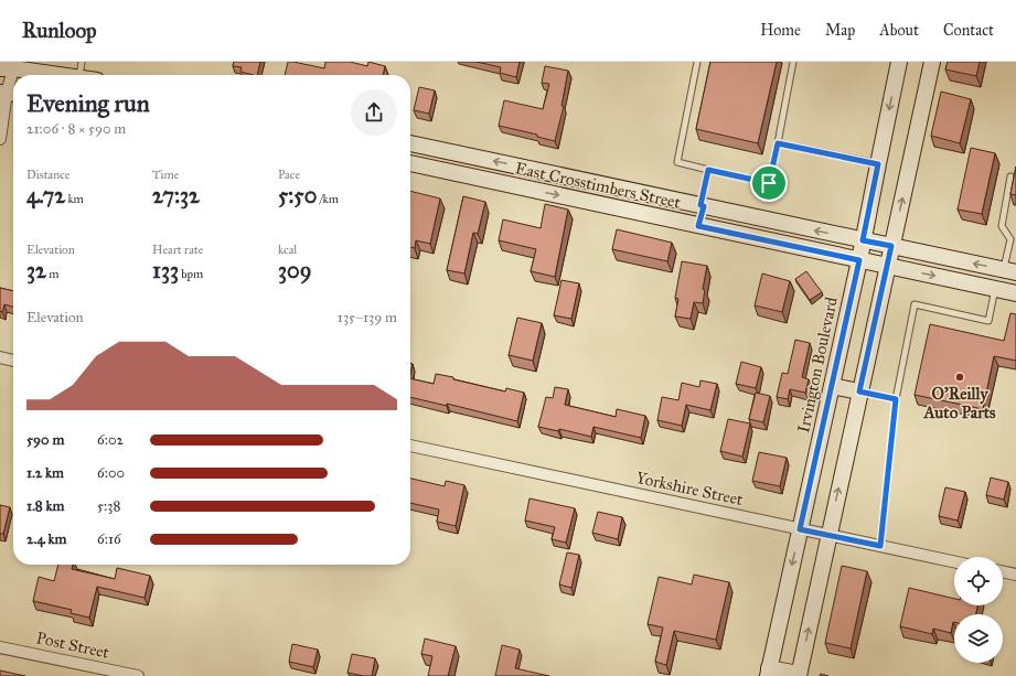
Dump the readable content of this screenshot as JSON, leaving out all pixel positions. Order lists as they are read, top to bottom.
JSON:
{
  "streets": {
    "main road": ["East Crosstimbers Street", "Irvington Boulevard"],
    "street": ["Yorkshire Street", "Post Street"]
  },
  "crossings": [
    ["East Crosstimbers Street", "Irvington Boulevard"],
    ["Irvington Boulevard", "Yorkshire Street"]
  ],
  "places": ["O'Reilly Auto Parts"],
  "page": {
    "header": "Runloop",
    "nav": [
      "Home",
      "Map",
      "About",
      "Contact"
    ],
    "heading": ["Evening run", "21:06 · 8 × 590 m"],
    "stats": [
      ["Distance", "4.72 km"],
      ["Time", "27:32"],
      ["Pace", "5:50 /km"],
      ["Elevation", "32 m"],
      ["Heart rate", "133 bpm"],
      ["kcal", "309"]
    ],
    "chart": ["Elevation", "135–139 m"],
    "list": [
      {
        "name": "590 m",
        "note": "6:02"
      },
      {
        "name": "1.2 km",
        "note": "6:00"
      },
      {
        "name": "1.8 km",
        "note": "5:38"
      },
      {
        "name": "2.4 km",
        "note": "6:16"
      }
    ]
  }
}
